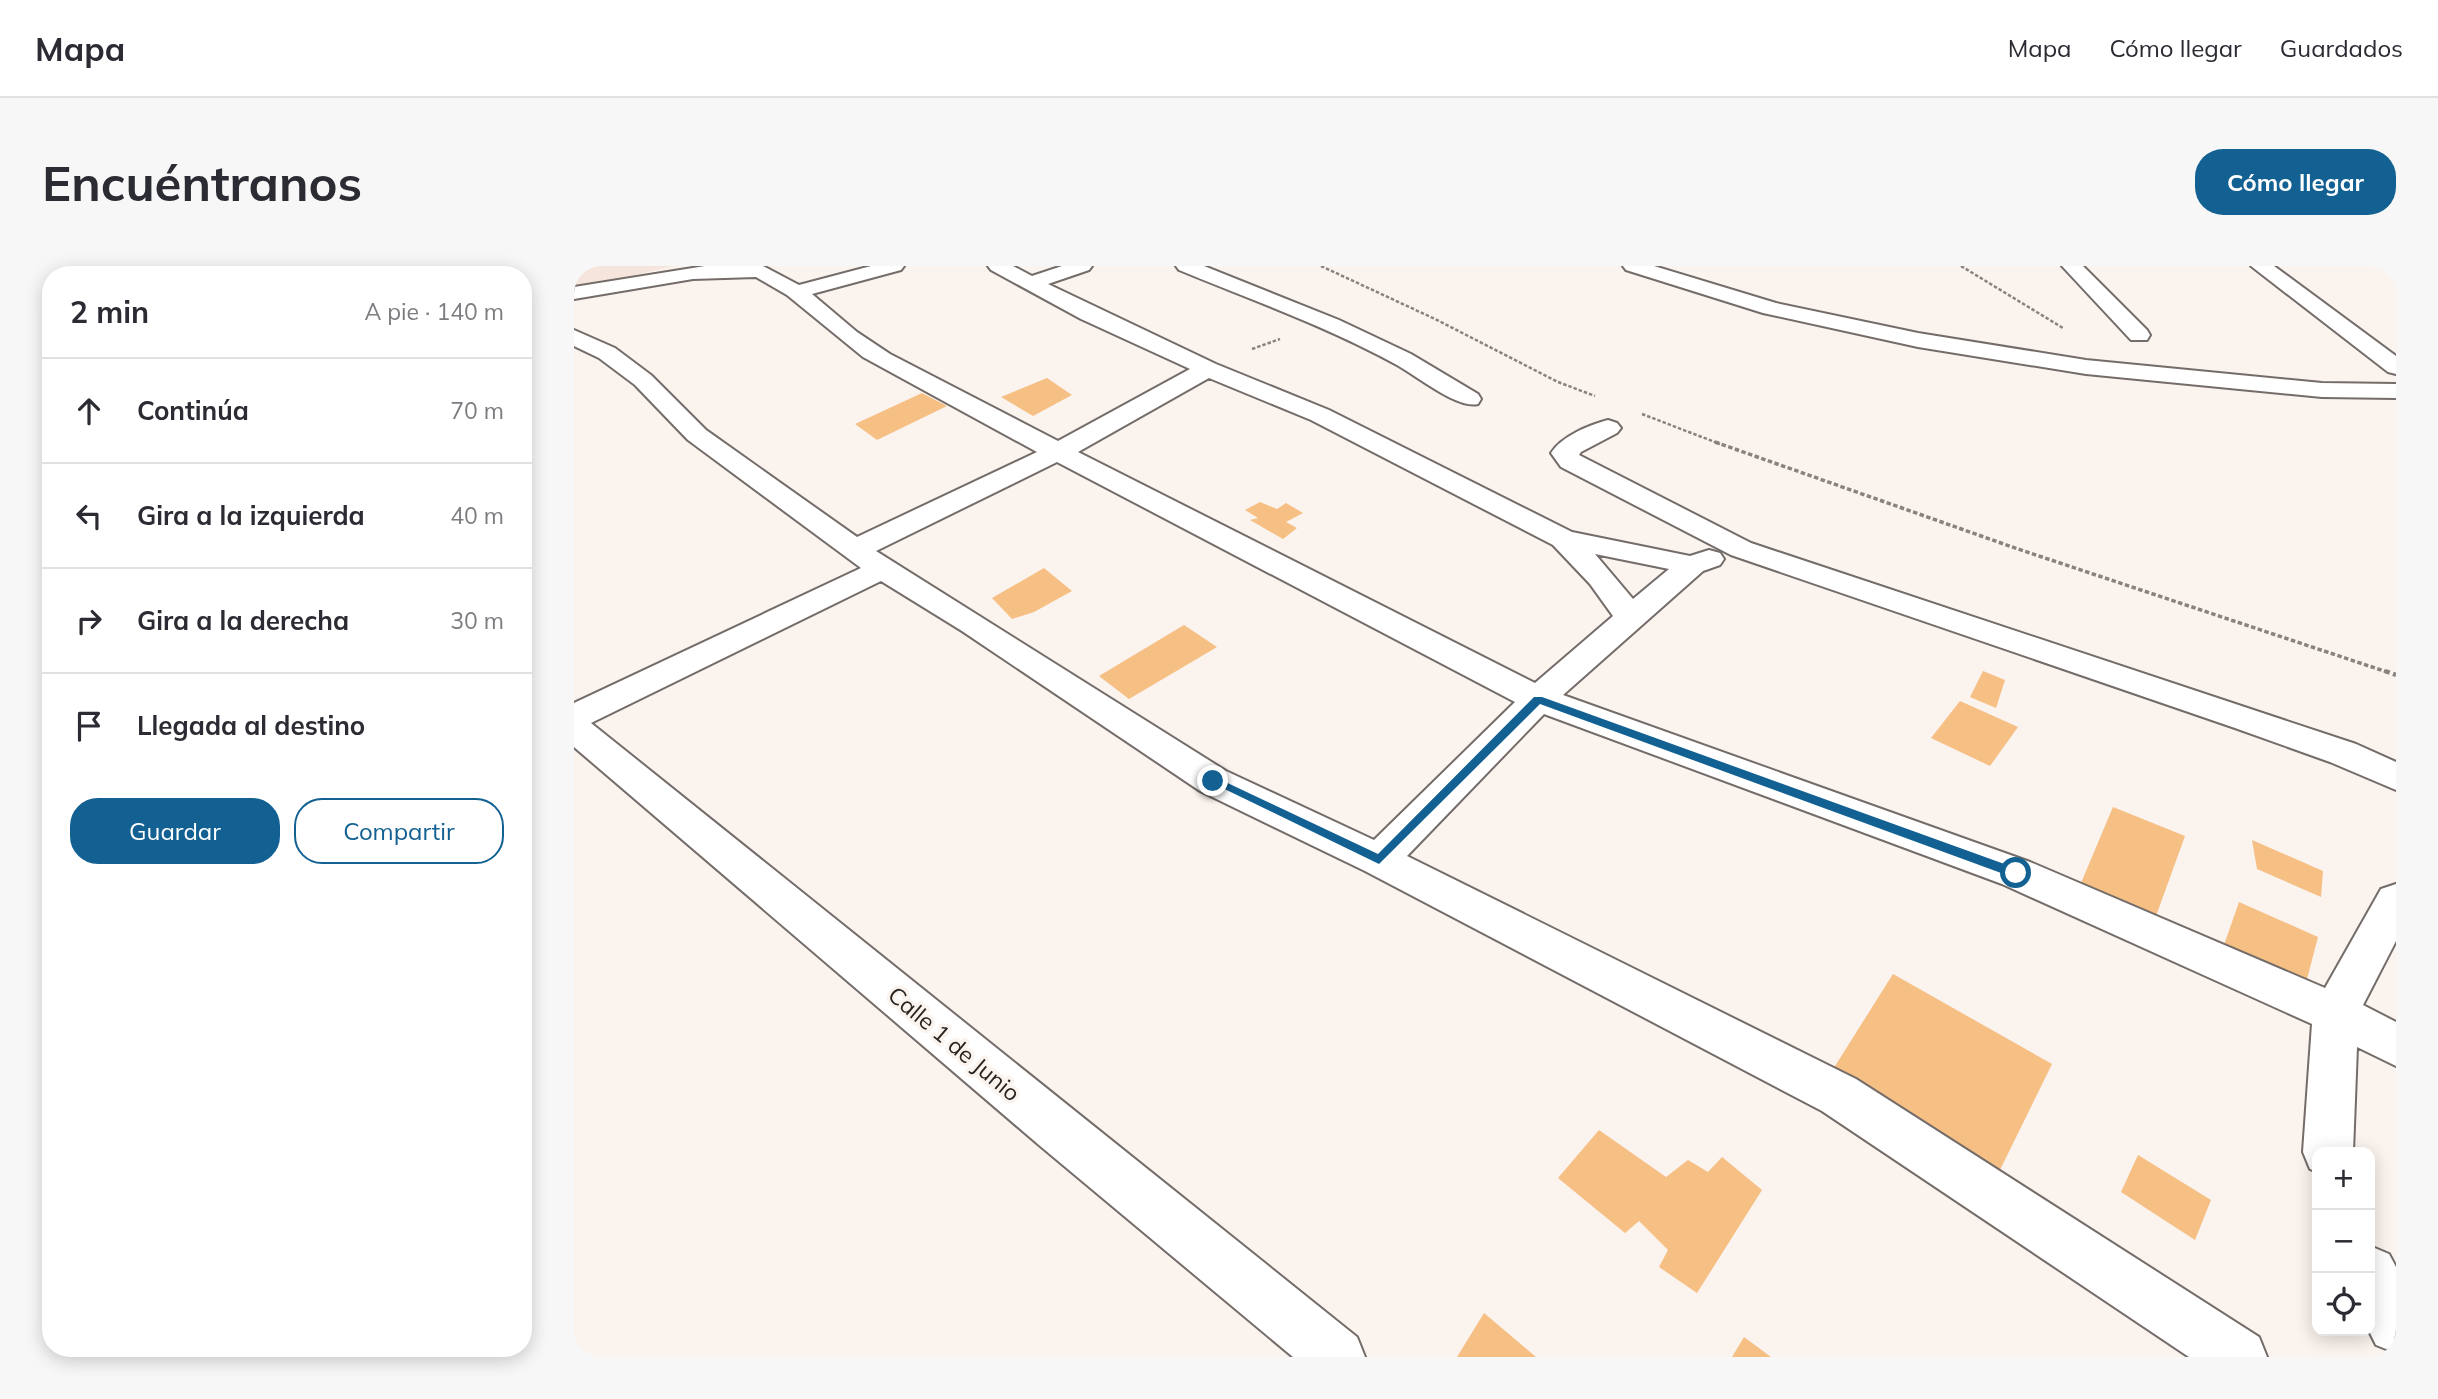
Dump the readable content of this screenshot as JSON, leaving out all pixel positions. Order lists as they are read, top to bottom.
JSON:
{
  "streets": {
    "street": ["Calle 1 de Junio"]
  },
  "page": {
    "header": "Mapa",
    "nav": ["Mapa", "Cómo llegar", "Guardados"],
    "buttons": [
      "Cómo llegar",
      ["Guardar", "Compartir"]
    ],
    "title": "Encuéntranos",
    "heading": ["2 min", "A pie · 140 m"],
    "list": [
      ["Continúa", "70 m"],
      ["Gira a la izquierda", "40 m"],
      ["Gira a la derecha", "30 m"],
      "Llegada al destino"
    ],
    "map_buttons": ["+", "−"]
  }
}
